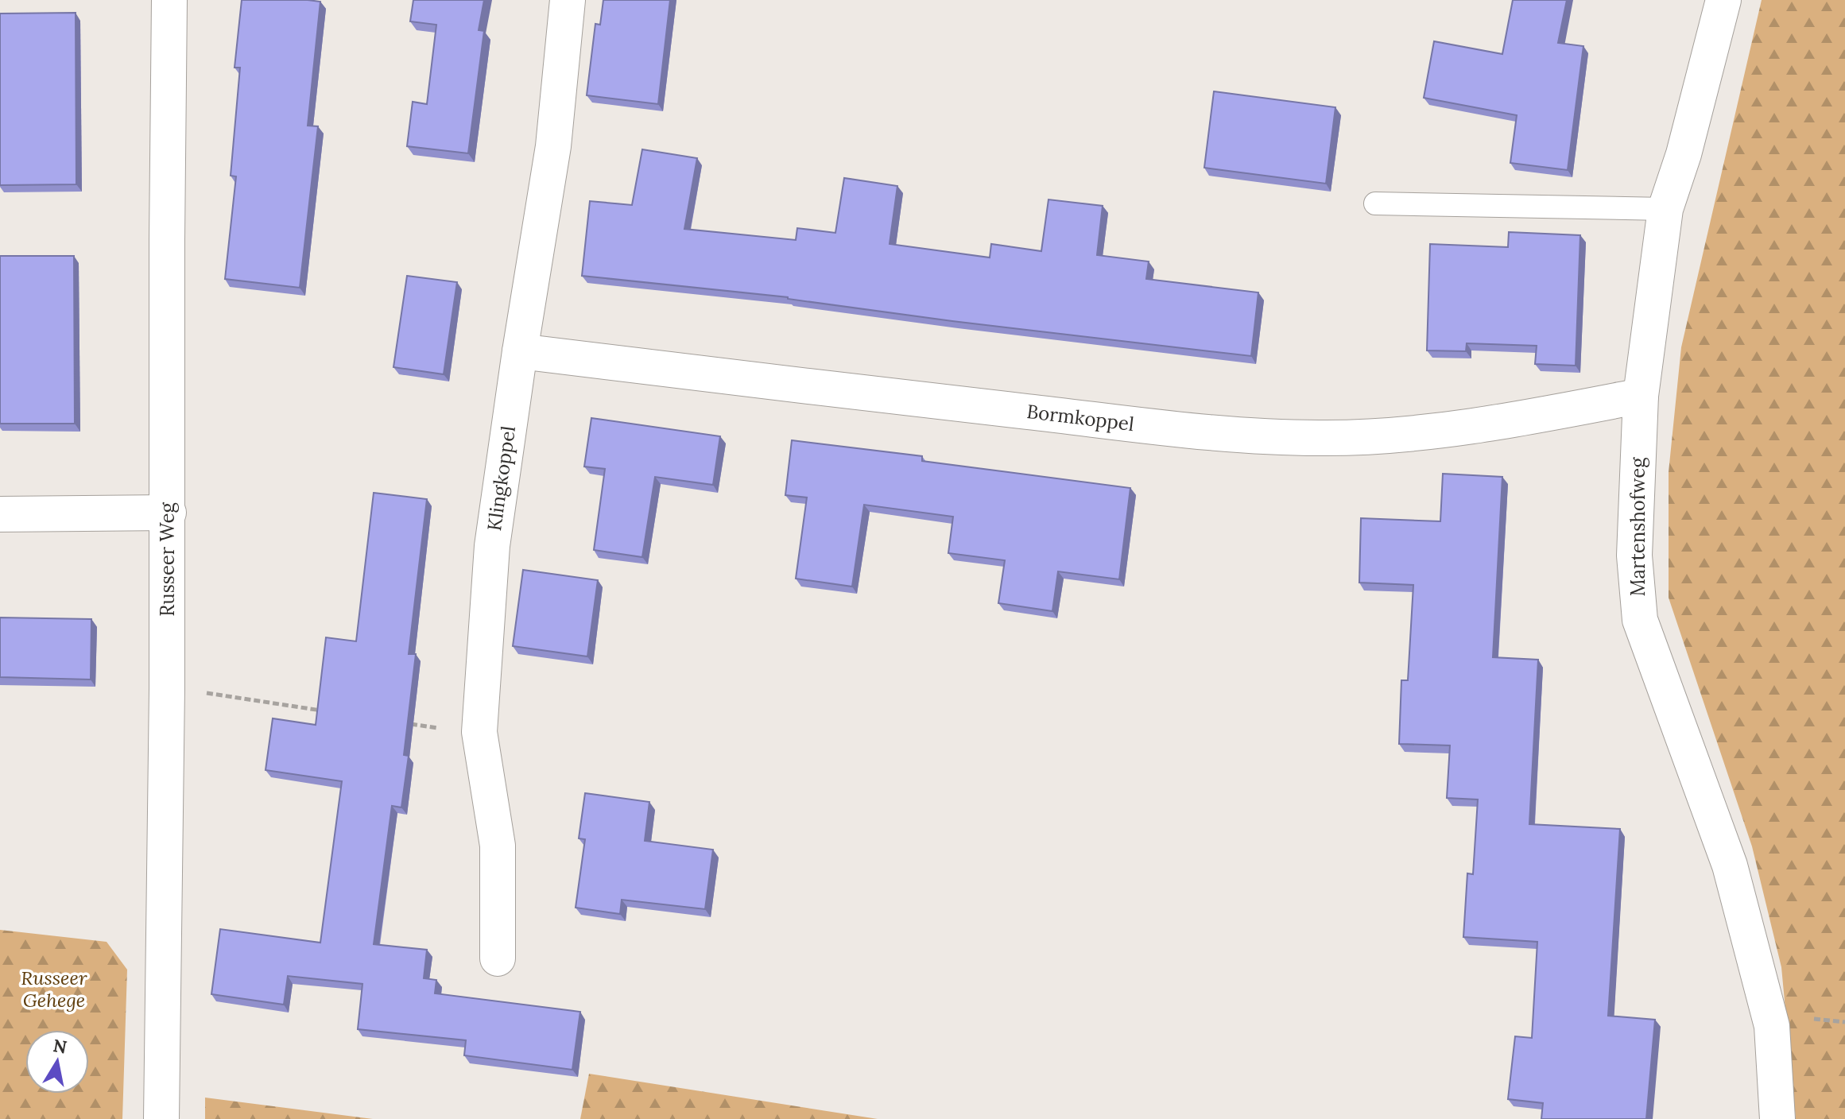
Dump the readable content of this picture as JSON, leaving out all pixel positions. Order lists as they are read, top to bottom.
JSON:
{
  "streets": {
    "street": [
      "Bormkoppel",
      "Klingkoppel",
      "Martenshofweg",
      "Russeer Weg"
    ]
  },
  "crossings": [
    ["Bormkoppel", "Klingkoppel"],
    ["Bormkoppel", "Martenshofweg"]
  ],
  "parks": ["Russeer Gehege"],
  "north": "top"
}
